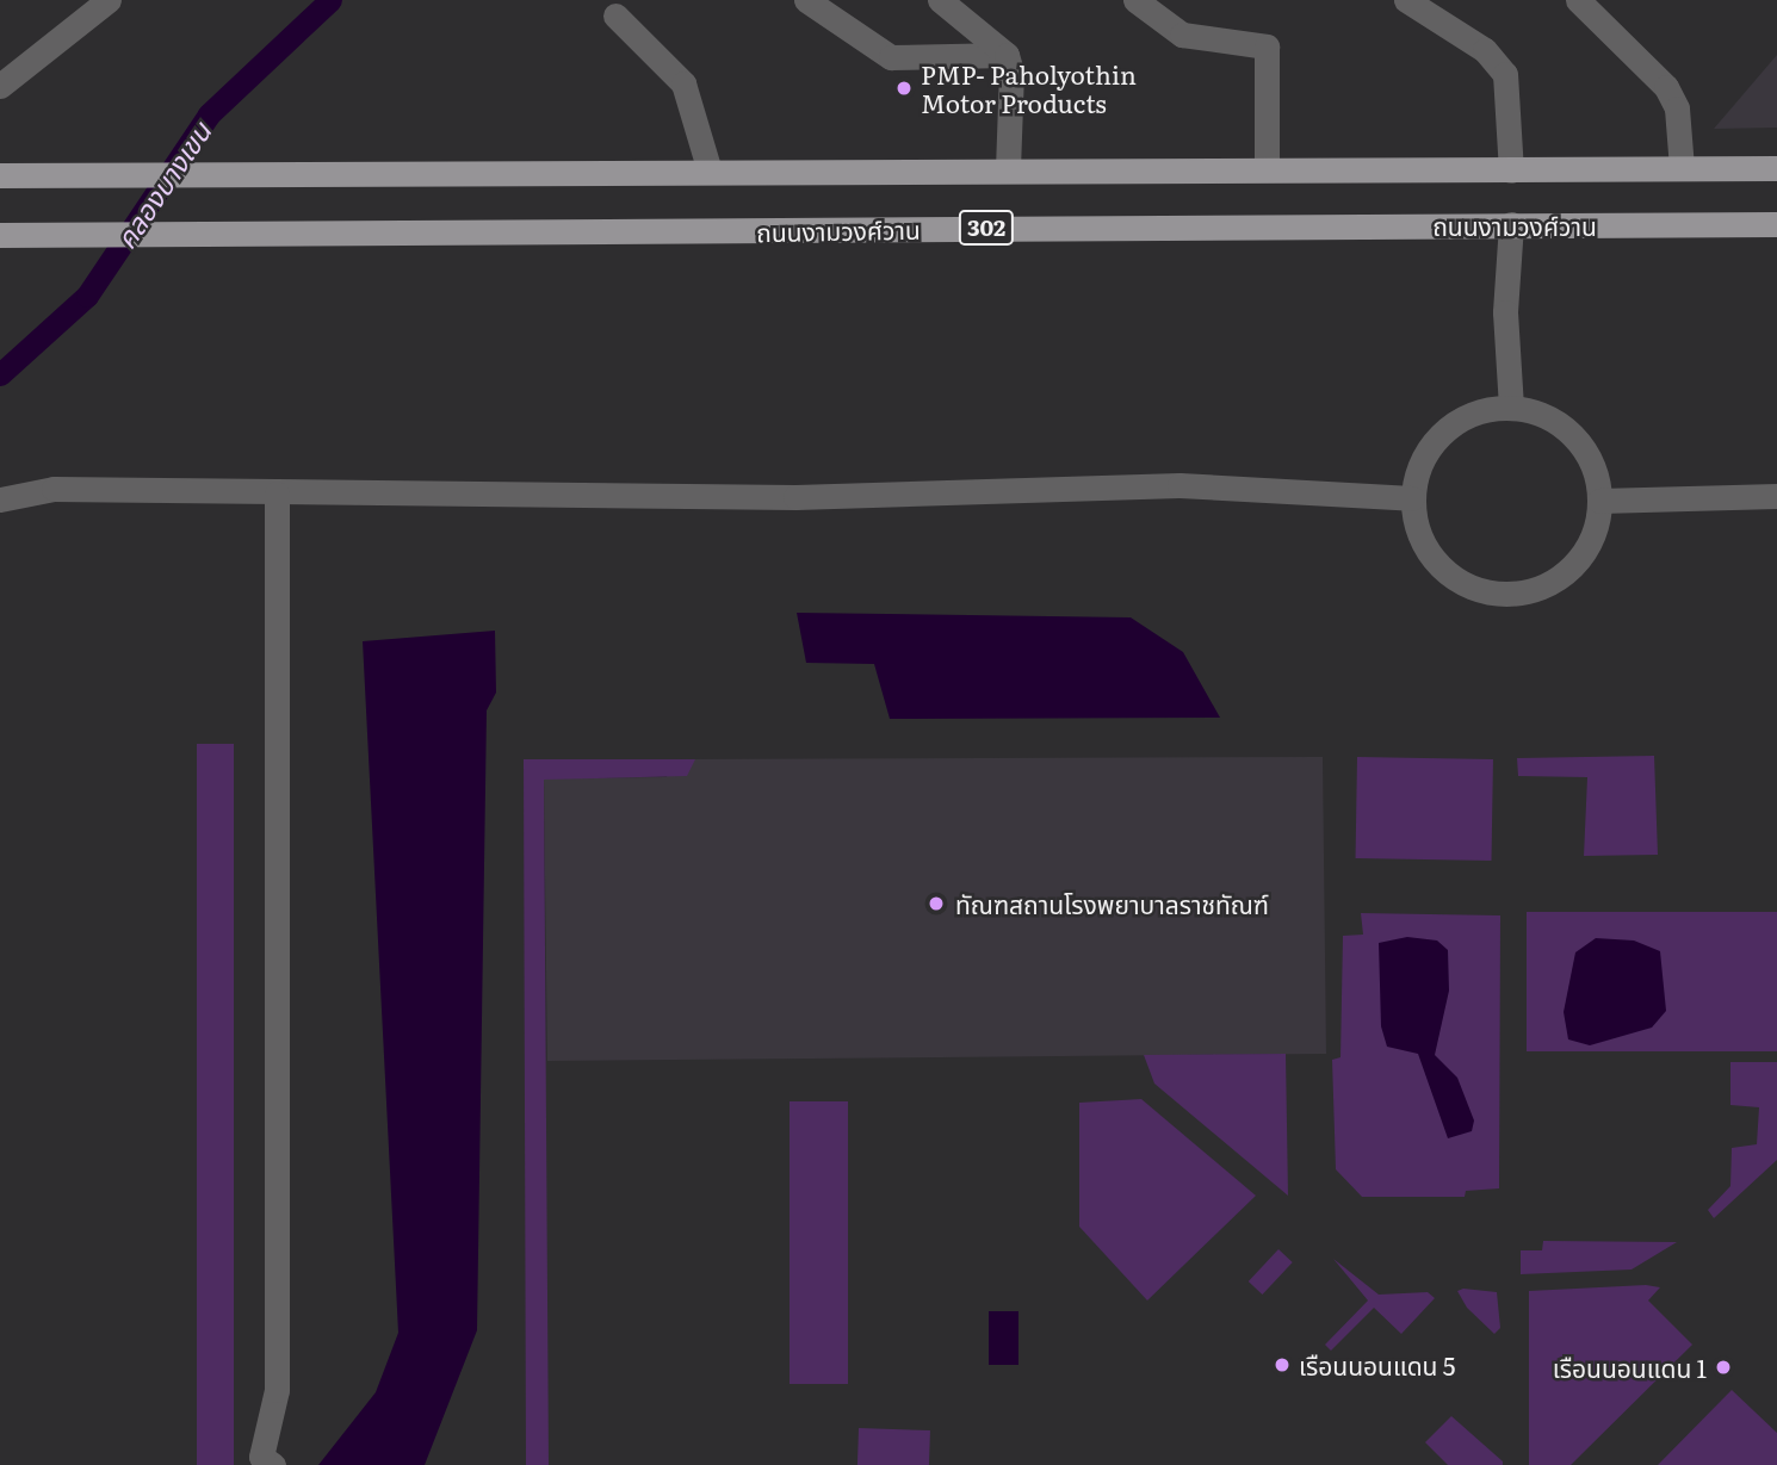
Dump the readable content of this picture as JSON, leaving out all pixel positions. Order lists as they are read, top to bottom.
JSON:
{
  "streets": {
    "main road": ["ถนนงามวงศ์วาน", "302"]
  },
  "water": ["คลองบางเขน"],
  "places": [
    "PMP- Paholyothin Motor Products",
    "ทัณฑสถานโรงพยาบาลราชทัณฑ์",
    "เรือนนอนแดน 5",
    "เรือนนอนแดน 1"
  ]
}
